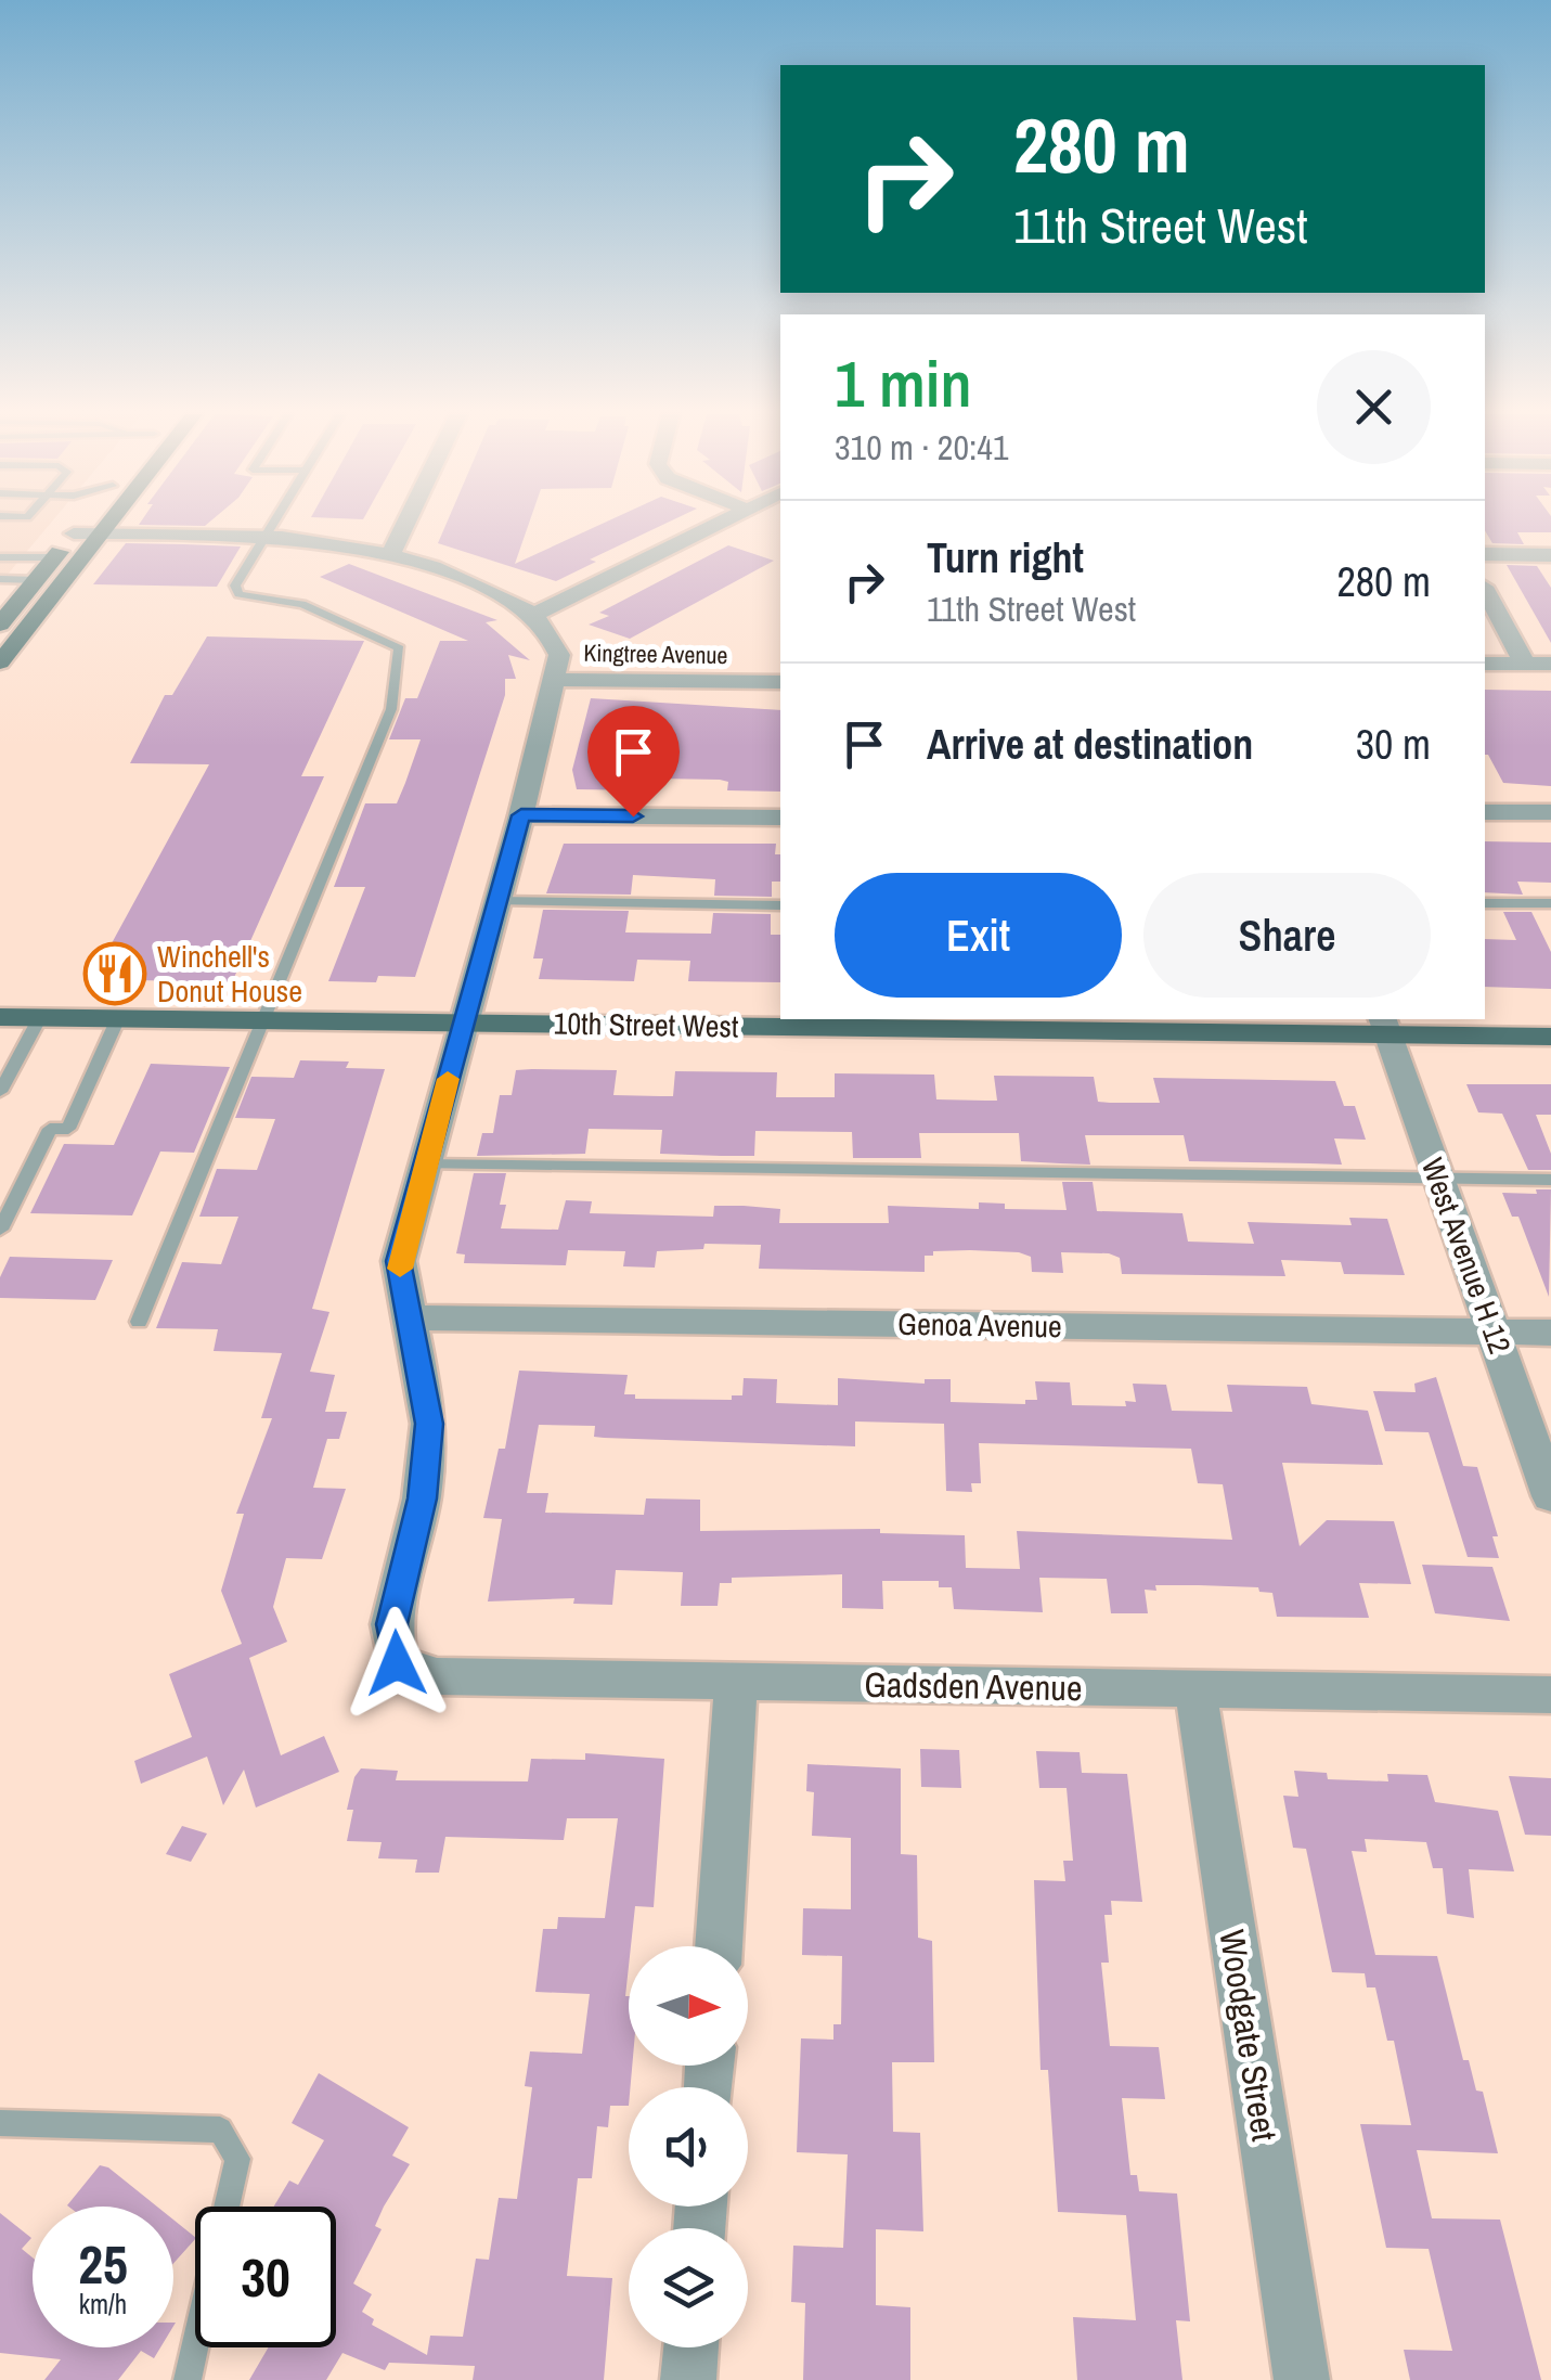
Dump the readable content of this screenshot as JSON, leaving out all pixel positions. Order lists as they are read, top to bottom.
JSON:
{
  "streets": {
    "main road": ["10th Street West"],
    "street": [
      "Kingtree Avenue",
      "West Avenue H 12",
      "Genoa Avenue",
      "Gadsden Avenue",
      "Woodgate Street"
    ]
  },
  "crossings": [
    ["10th Street West", "West Avenue H 12"],
    ["West Avenue H 12", "Genoa Avenue"],
    ["Genoa Avenue", "Gadsden Avenue"],
    ["Gadsden Avenue", "Woodgate Street"]
  ],
  "places": {
    "restaurant": ["Winchell's Donut House"]
  },
  "north": "right",
  "page": {
    "turn": ["280 m", "11th Street West"],
    "heading": ["1 min", "310 m · 20:41"],
    "list": [
      {
        "name": "Turn right",
        "note": "11th Street West",
        "value": "280 m"
      },
      {
        "name": "Arrive at destination",
        "value": "30 m"
      }
    ],
    "buttons": ["Exit", "Share"],
    "speed": "25 km/h",
    "limit": "30"
  }
}
